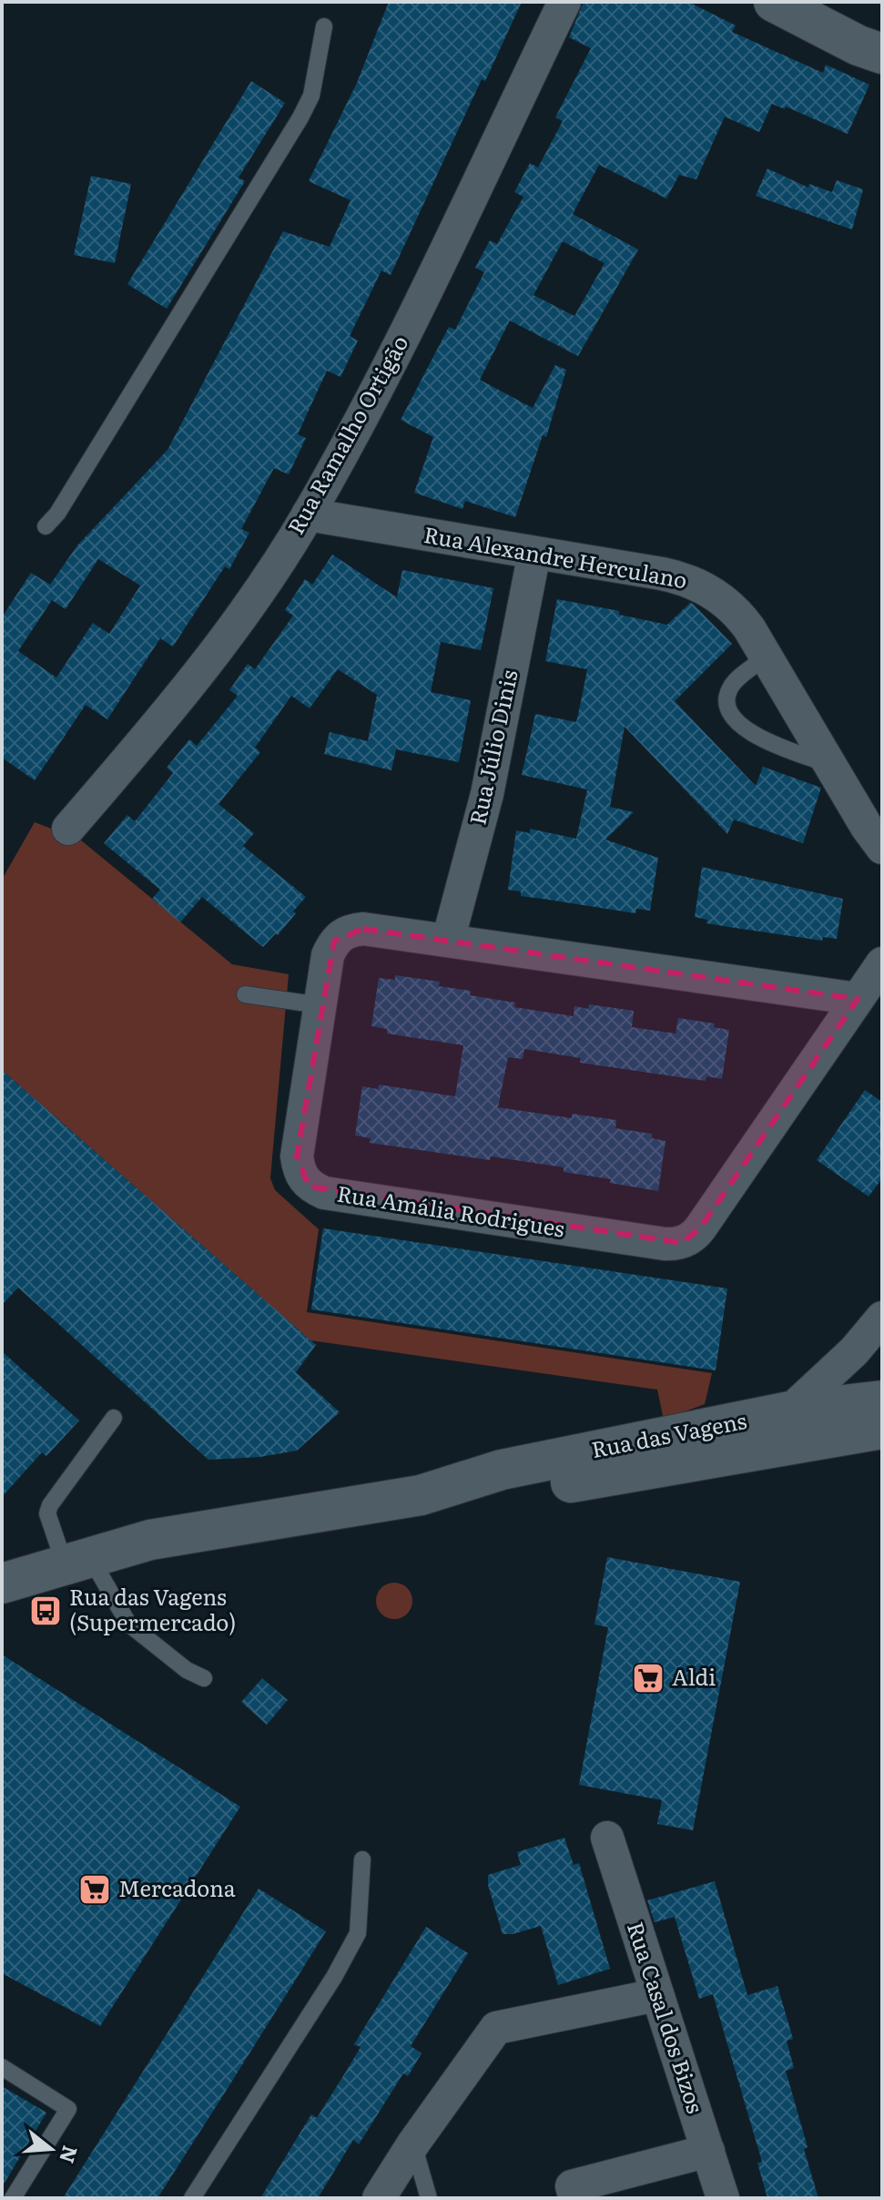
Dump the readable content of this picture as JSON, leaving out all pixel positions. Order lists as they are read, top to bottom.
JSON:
{
  "streets": {
    "street": [
      "Rua Ramalho Ortigão",
      "Rua Alexandre Herculano",
      "Rua Júlio Dinis",
      "Rua Amália Rodrigues",
      "Rua das Vagens",
      "Rua Casal dos Bizos"
    ]
  },
  "crossings": [
    ["Rua Ramalho Ortigão", "Rua Alexandre Herculano"],
    ["Rua Alexandre Herculano", "Rua Júlio Dinis"],
    ["Rua Júlio Dinis", "Rua Amália Rodrigues"]
  ],
  "places": {
    "bus stop": ["Rua das Vagens (Supermercado)"],
    "supermarket": ["Aldi", "Mercadona"]
  },
  "north": "right"
}
